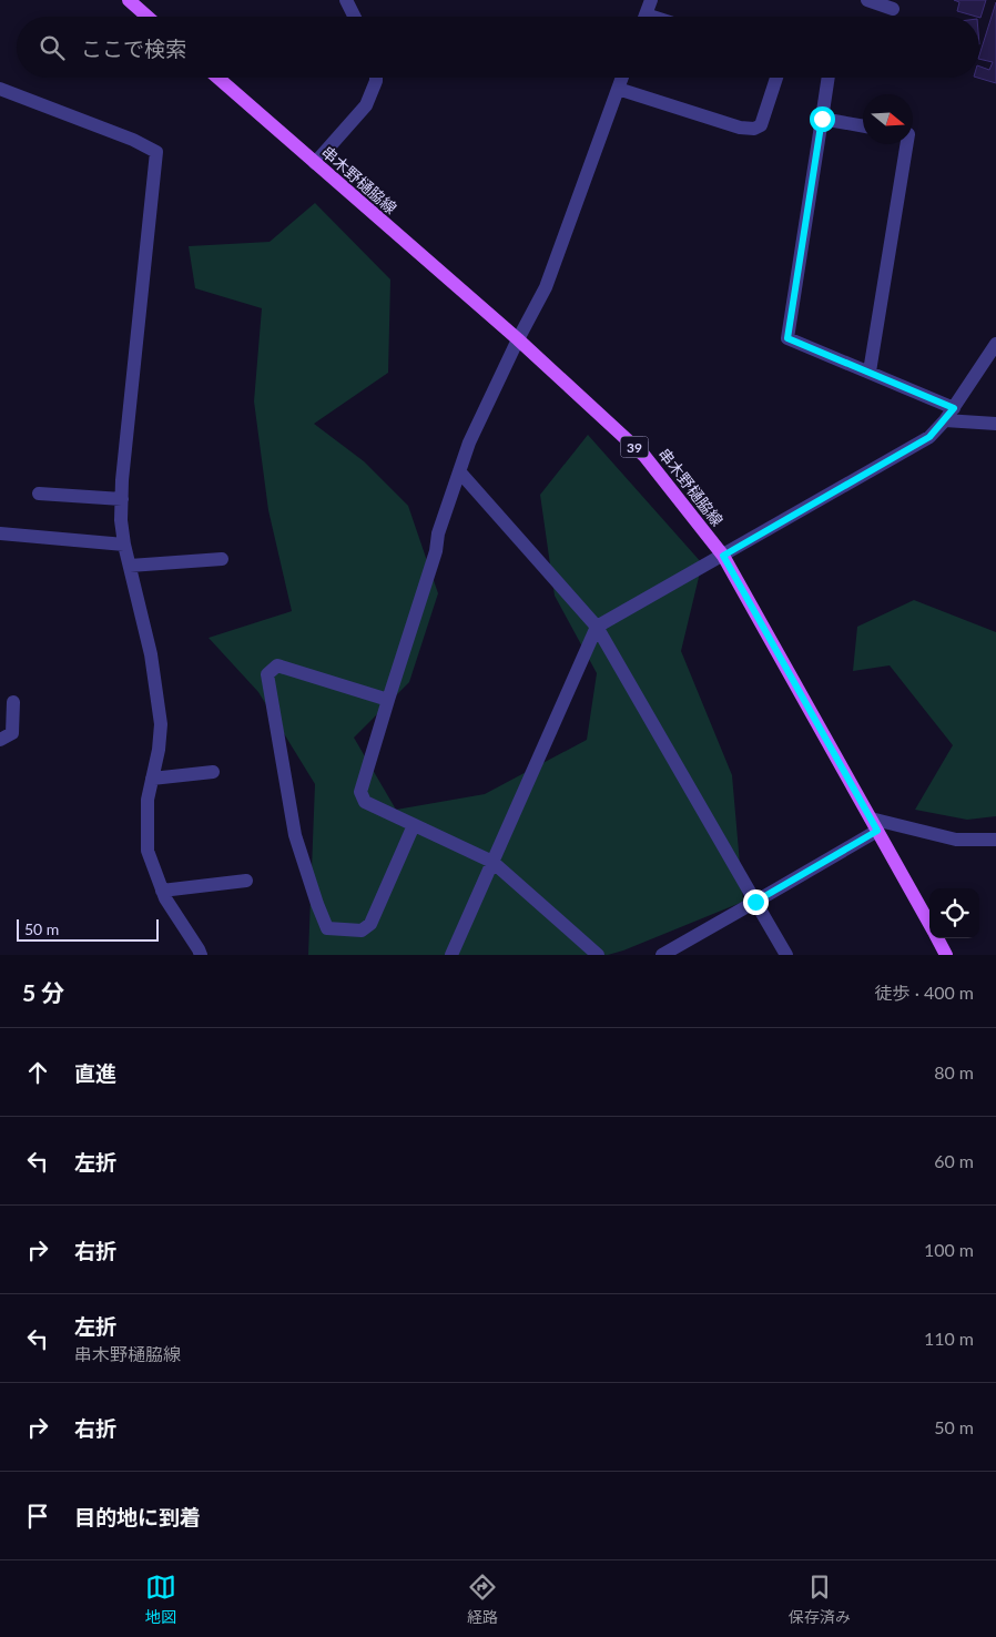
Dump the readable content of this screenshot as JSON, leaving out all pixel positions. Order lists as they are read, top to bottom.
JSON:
{
  "streets": {
    "main road": ["串木野樋脇線", "39"]
  },
  "scale_bar": "50 m",
  "north": "right",
  "page": {
    "search": "ここで検索",
    "scale": "50 m",
    "heading": ["5 分", "徒歩 · 400 m"],
    "list": [
      ["直進", "80 m"],
      ["左折", "60 m"],
      ["右折", "100 m"],
      ["左折", "串木野樋脇線", "110 m"],
      ["右折", "50 m"],
      "目的地に到着"
    ],
    "nav": ["地図", "経路", "保存済み"]
  }
}
